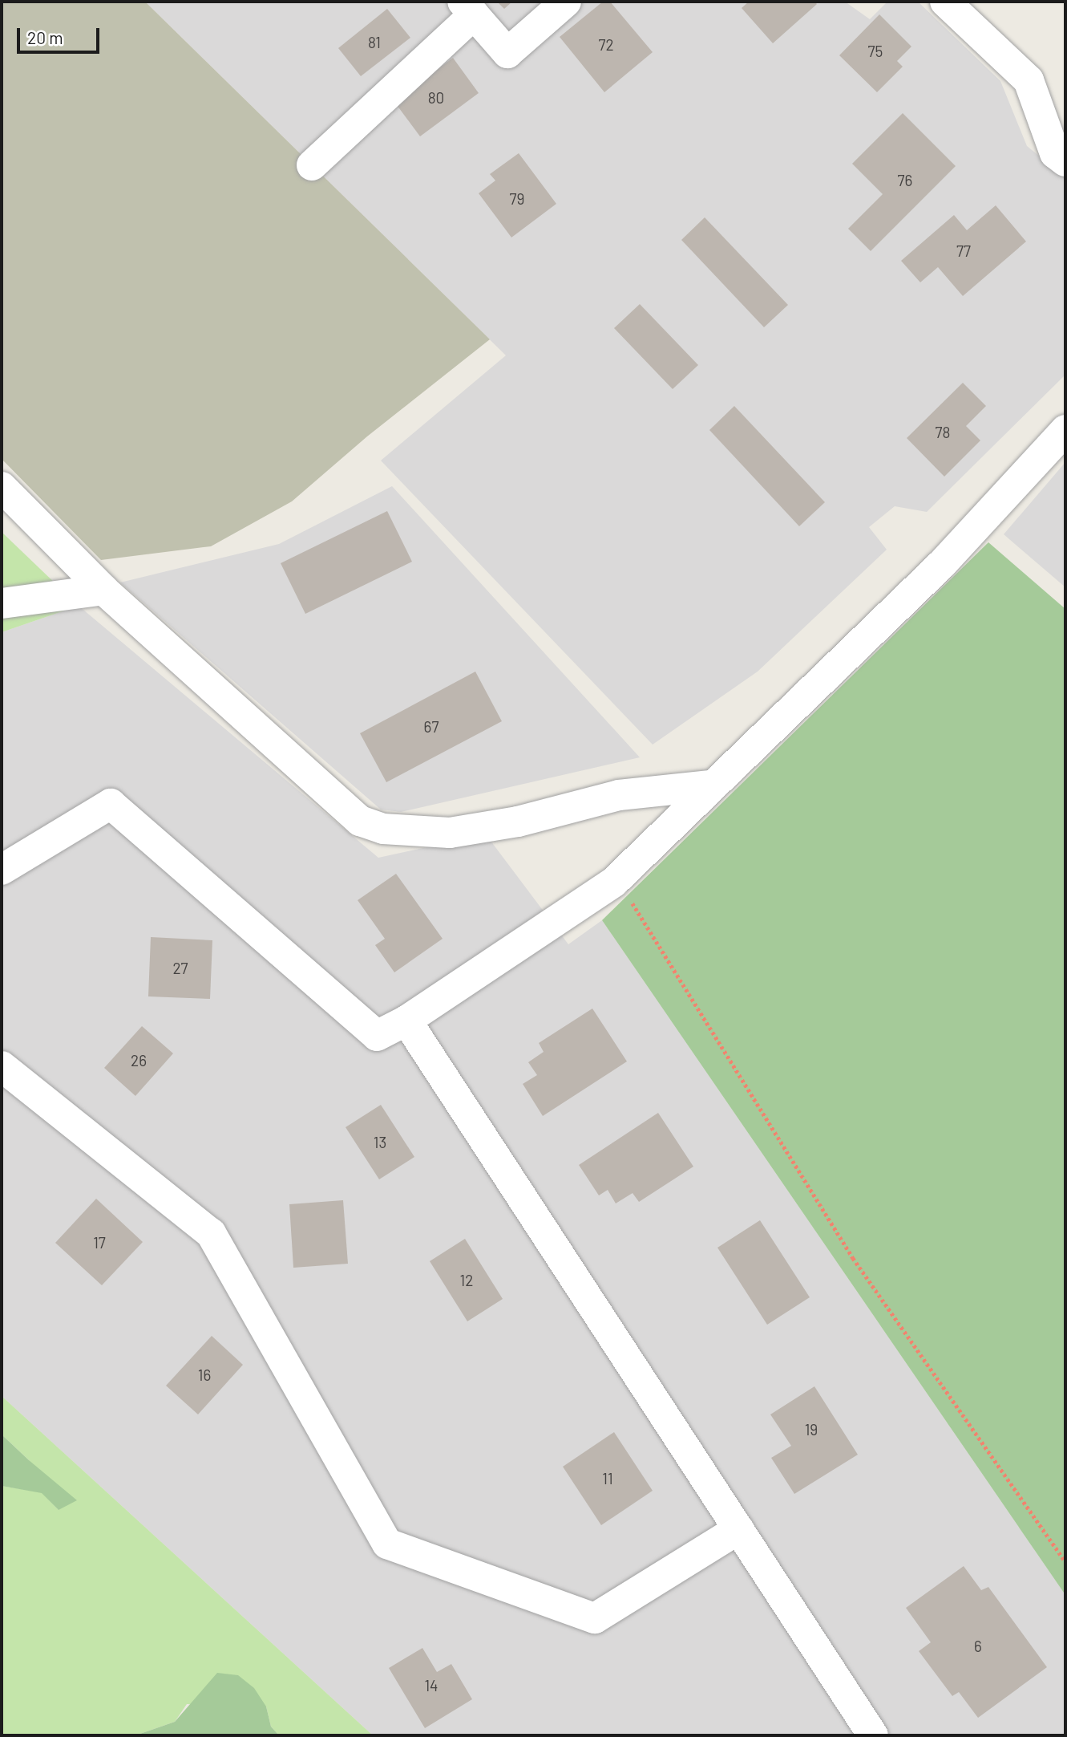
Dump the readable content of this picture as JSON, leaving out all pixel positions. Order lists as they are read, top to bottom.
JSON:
{
  "house_numbers": [
    "81",
    "72",
    "75",
    "80",
    "76",
    "79",
    "77",
    "78",
    "67",
    "27",
    "26",
    "13",
    "17",
    "12",
    "16",
    "19",
    "11",
    "6",
    "14"
  ],
  "scale_bar": "20 m"
}
